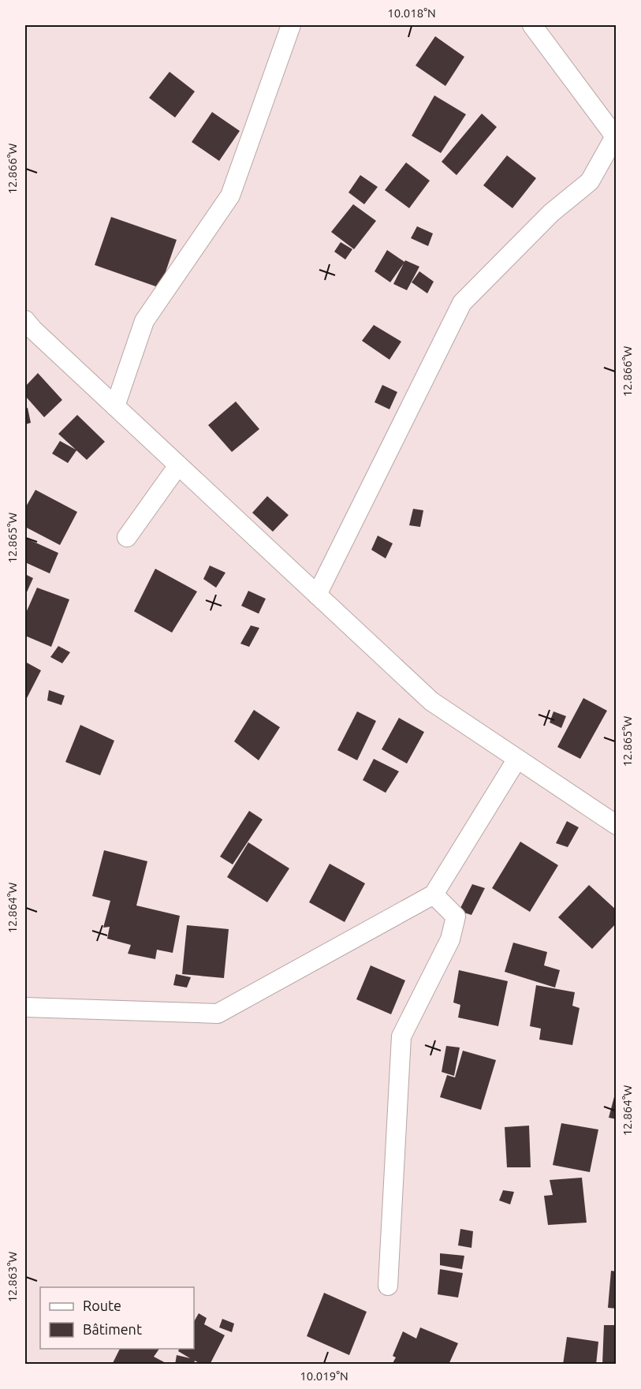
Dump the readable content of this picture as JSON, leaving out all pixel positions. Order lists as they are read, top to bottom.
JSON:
{
  "legend": ["Route", "Bâtiment"],
  "coordinates": [
    "10.018°N",
    "12.866°W",
    "12.865°W",
    "12.864°W",
    "12.863°W",
    "10.019°N"
  ]
}
